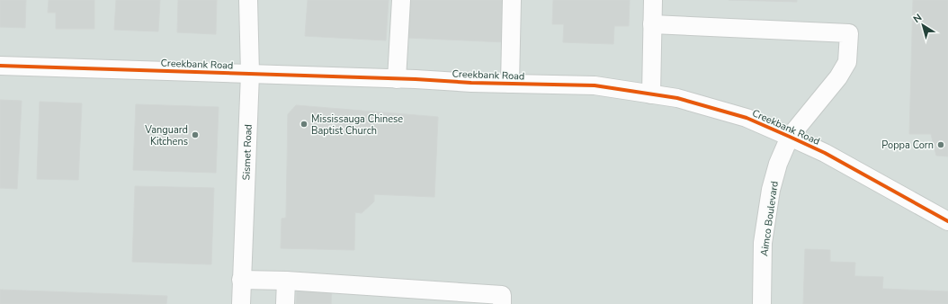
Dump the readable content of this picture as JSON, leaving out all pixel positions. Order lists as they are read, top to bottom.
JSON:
{
  "streets": {
    "street": ["Creekbank Road", "Sismet Road", "Aimco Boulevard"]
  },
  "crossings": [
    ["Creekbank Road", "Sismet Road"],
    ["Creekbank Road", "Aimco Boulevard"]
  ],
  "places": ["Mississauga Chinese Baptist Church", "Vanguard Kitchens", "Poppa Corn"],
  "north": "top left"
}
